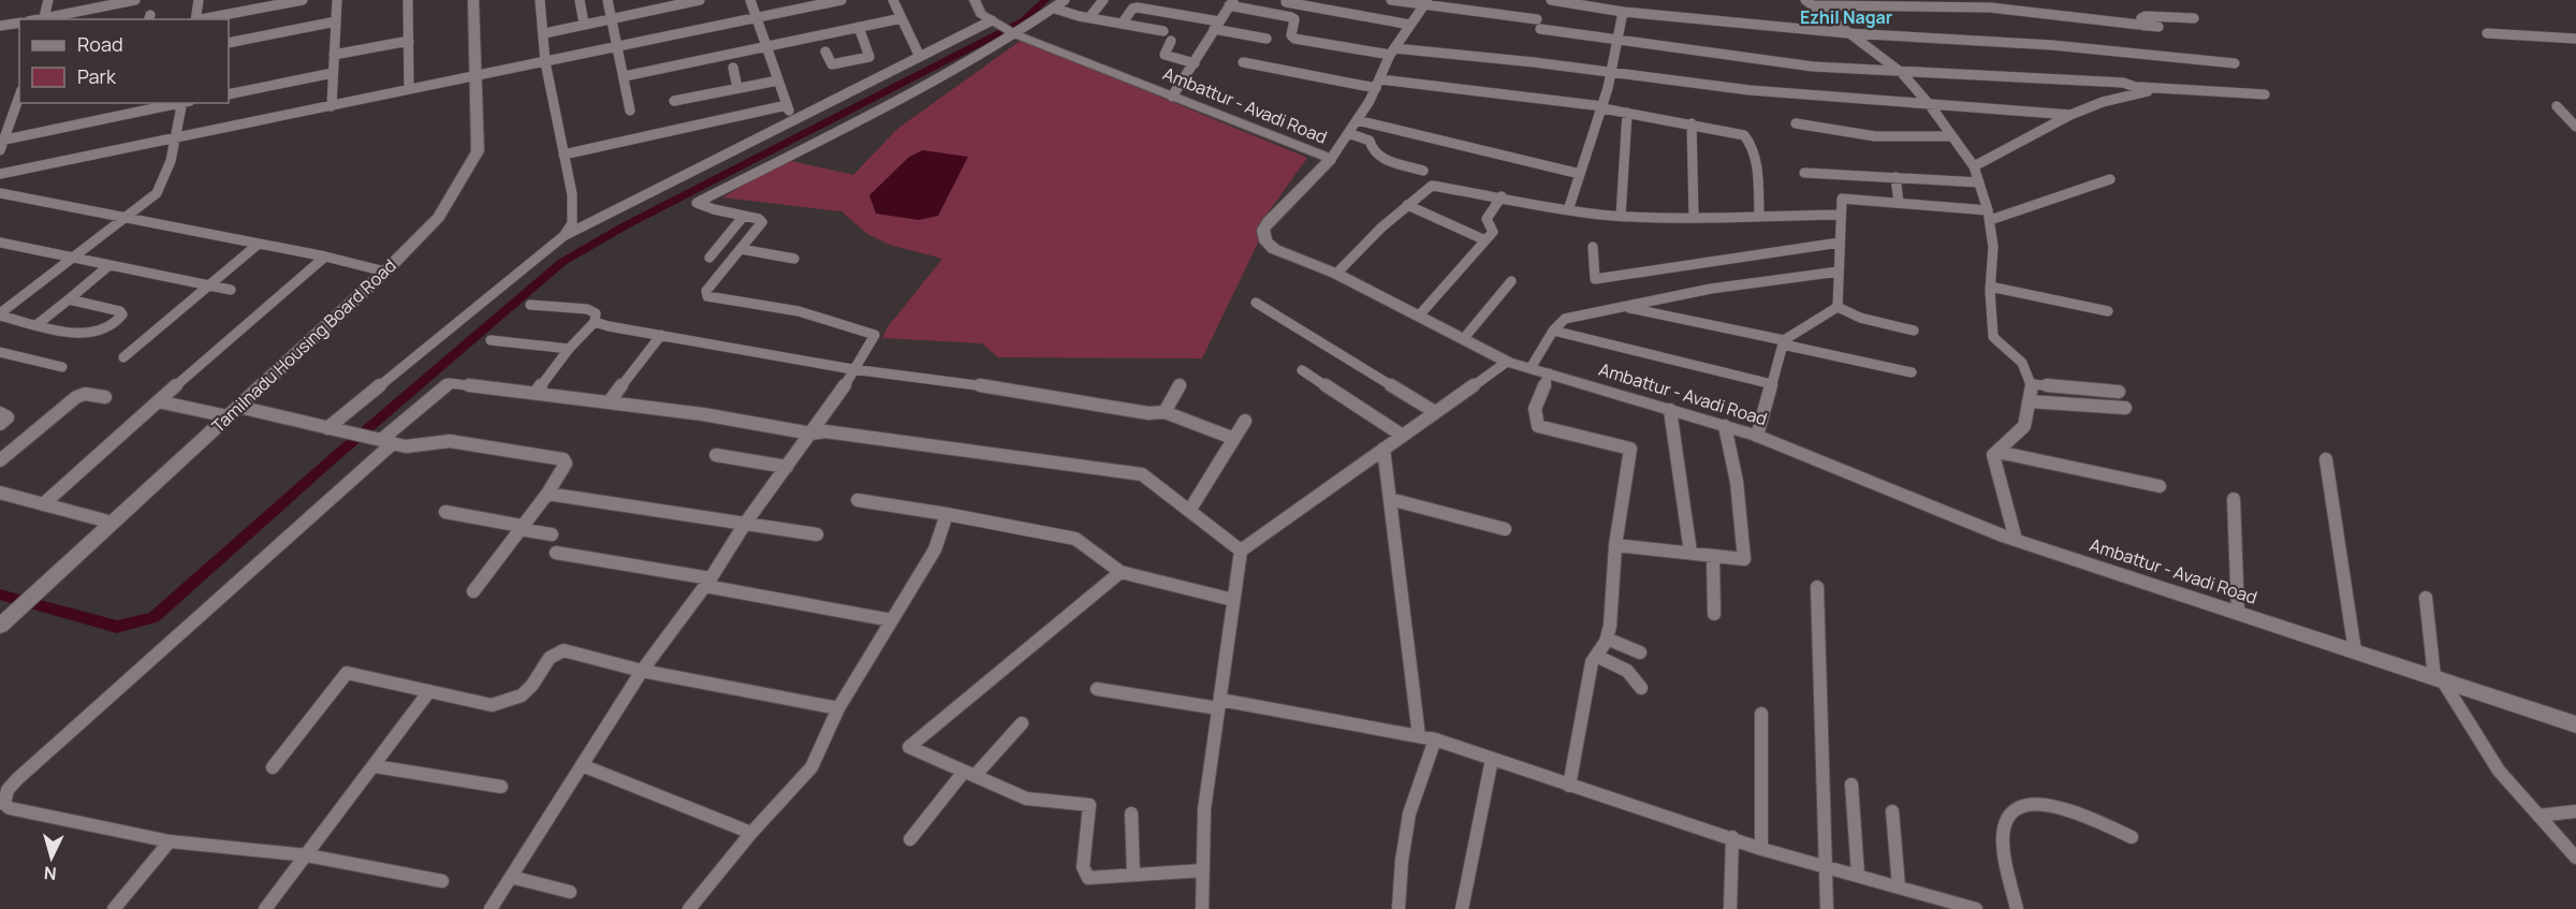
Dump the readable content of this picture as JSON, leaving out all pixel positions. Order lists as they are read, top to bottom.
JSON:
{
  "streets": {
    "street": ["Ambattur - Avadi Road", "Tamilnadu Housing Board Road"]
  },
  "districts": ["Ezhil Nagar"],
  "legend": ["Road", "Park"],
  "north": "bottom"
}
